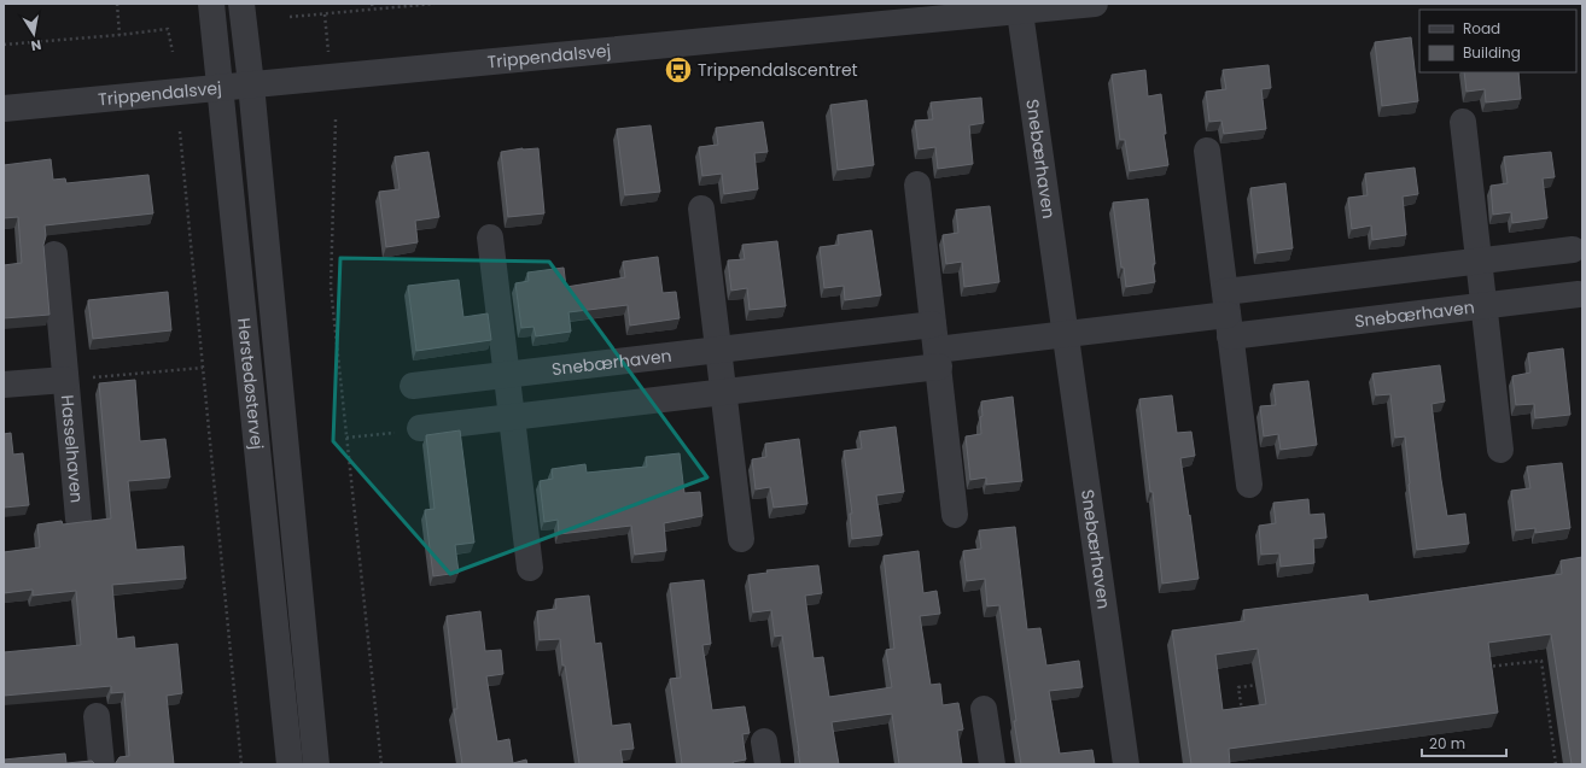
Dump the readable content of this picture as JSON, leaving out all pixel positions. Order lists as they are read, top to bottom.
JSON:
{
  "streets": {
    "street": [
      "Trippendalsvej",
      "Snebærhaven",
      "Herstedøstervej",
      "Hasselhaven"
    ]
  },
  "crossings": [
    ["Trippendalsvej", "Snebærhaven"],
    ["Trippendalsvej", "Herstedøstervej"]
  ],
  "places": {
    "bus stop": ["Trippendalscentret"]
  },
  "legend": ["Road", "Building"],
  "scale_bar": "20 m",
  "north": "bottom"
}
